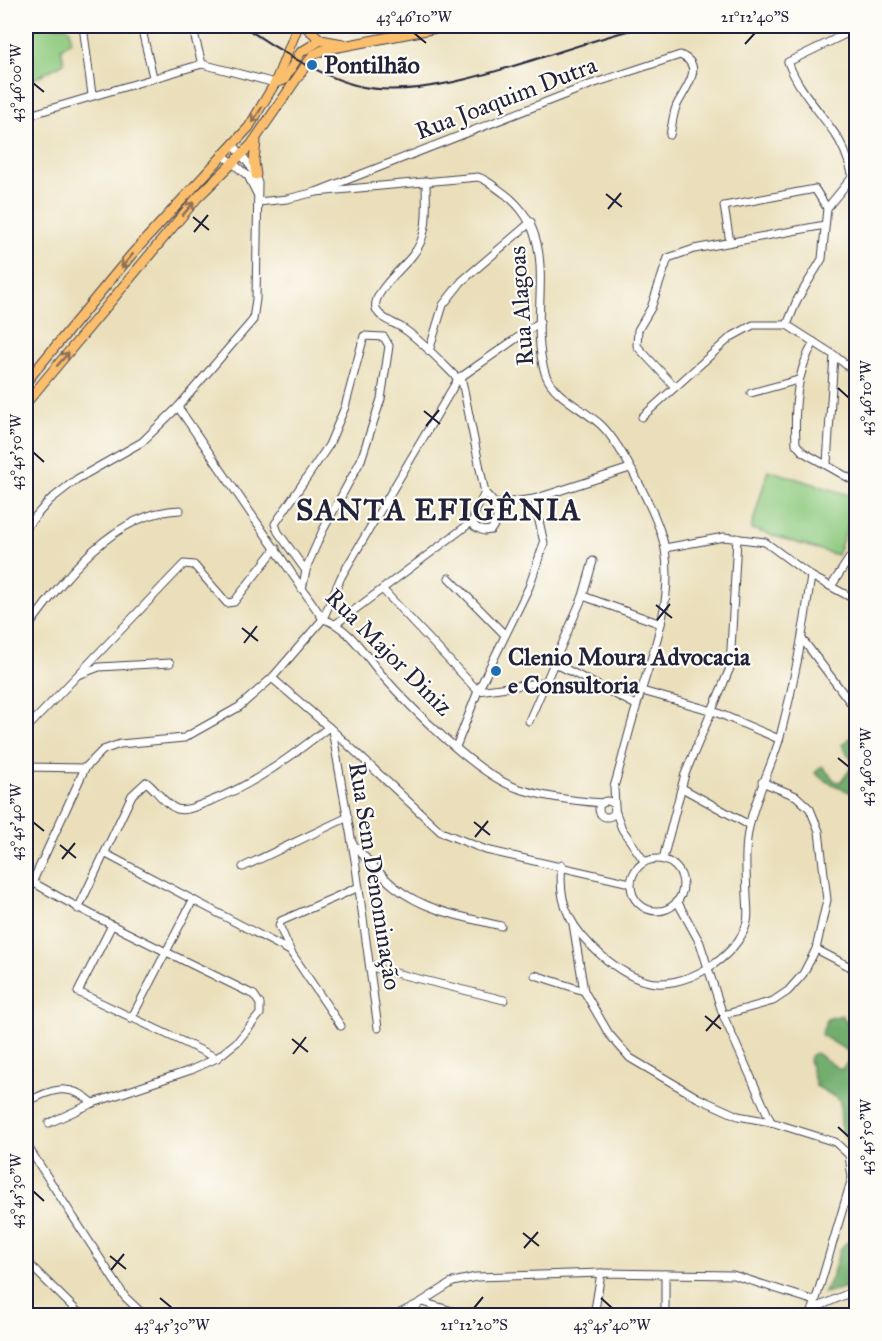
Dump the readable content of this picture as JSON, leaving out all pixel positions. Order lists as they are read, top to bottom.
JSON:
{
  "streets": {
    "street": [
      "Rua Joaquim Dutra",
      "Rua Alagoas",
      "Rua Major Diniz",
      "Rua Sem Denominação"
    ]
  },
  "crossings": [
    ["Rua Joaquim Dutra", "Rua Alagoas"],
    ["Rua Alagoas", "Rua Major Diniz"]
  ],
  "districts": ["SANTA EFIGÊNIA"],
  "places": ["Pontilhão", "Clenio Moura Advocacia e Consultoria"],
  "coordinates": [
    "43°46'10\"W",
    "21°12'40\"S",
    "43°46'00\"W",
    "43°45'50\"W",
    "43°45'40\"W",
    "43°45'30\"W",
    "21°12'20\"S"
  ]
}
